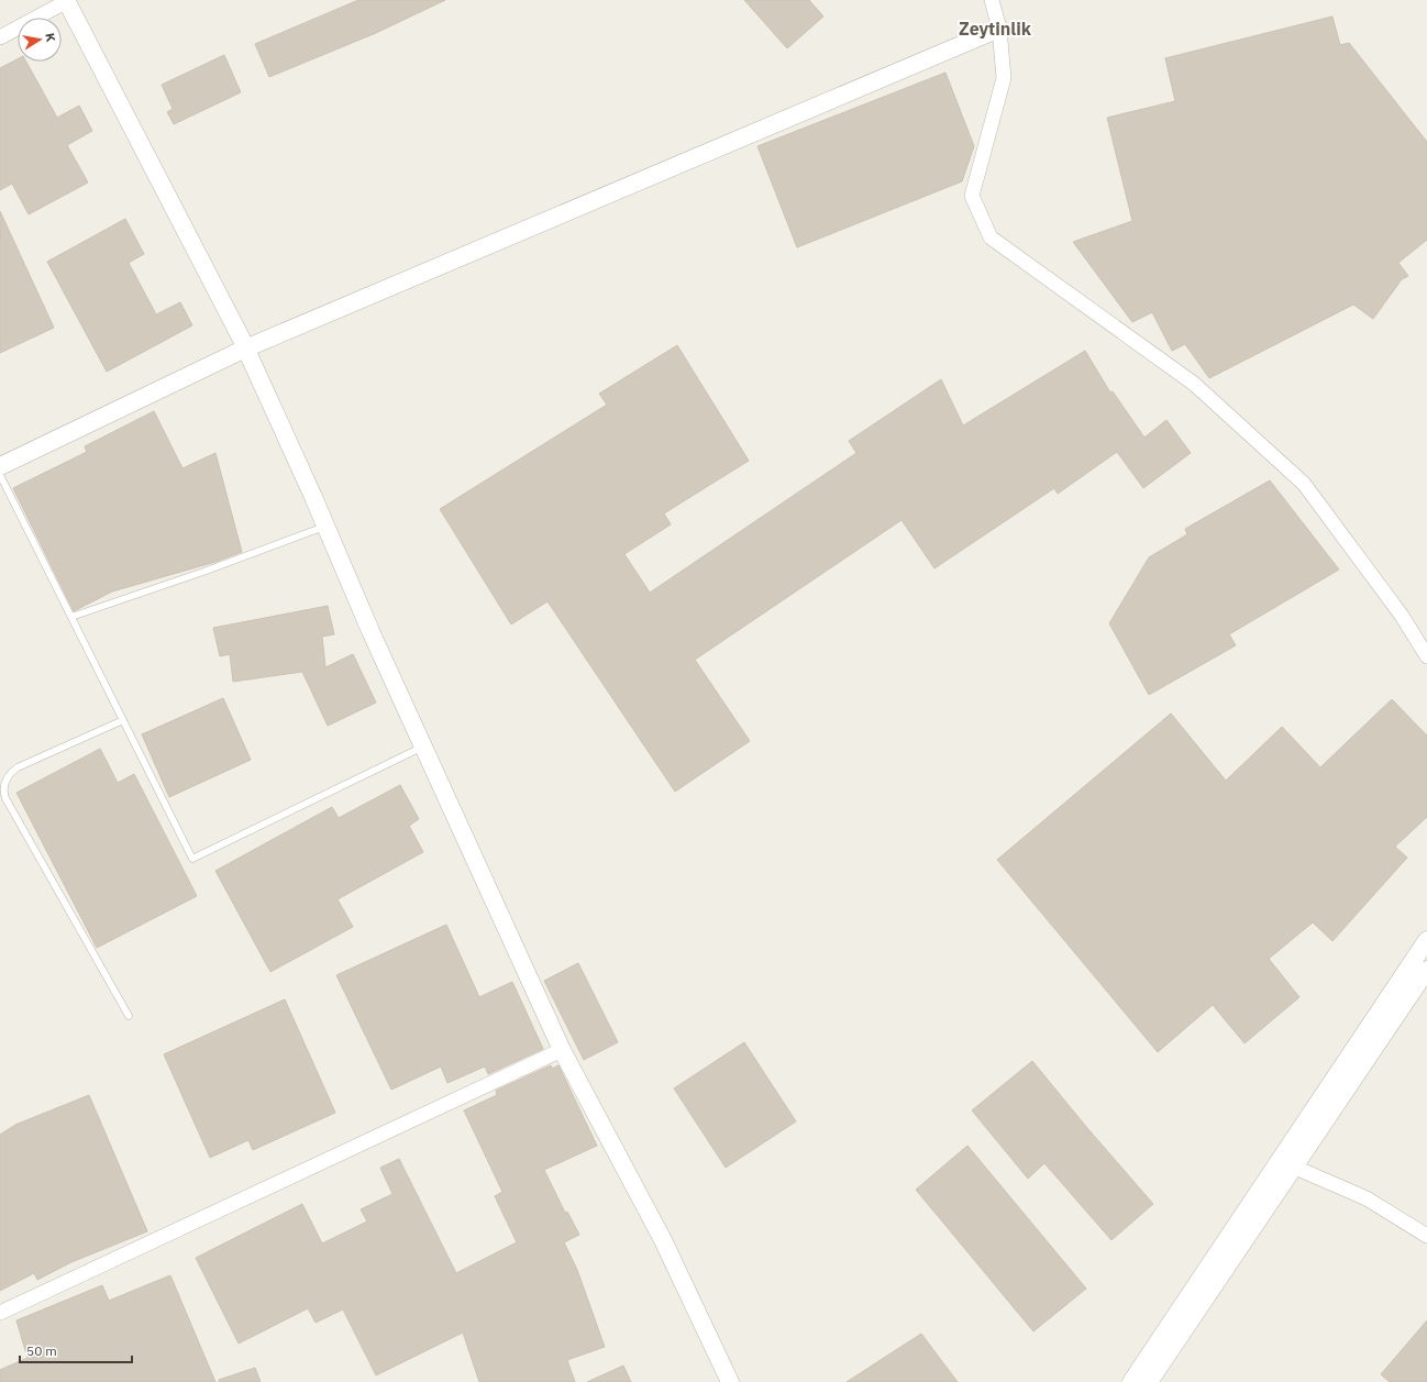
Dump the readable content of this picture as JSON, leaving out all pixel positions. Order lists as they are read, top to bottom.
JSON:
{
  "districts": ["Zeytinlik"],
  "scale_bar": "50 m",
  "north": "right"
}
